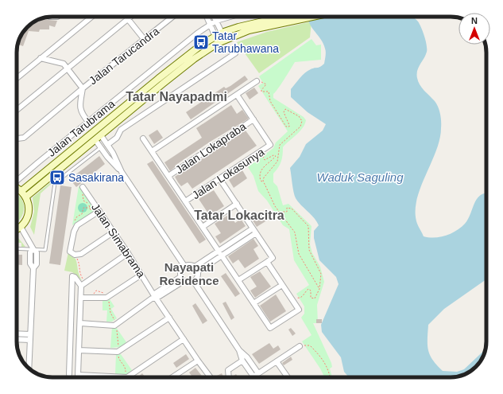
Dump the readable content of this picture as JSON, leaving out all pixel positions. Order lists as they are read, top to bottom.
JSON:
{
  "streets": {
    "street": [
      "Jalan Tarucandra",
      "Jalan Tarubrama",
      "Jalan Lokapraba",
      "Jalan Lokasunya",
      "Jalan Simabrama"
    ]
  },
  "crossings": [
    ["Jalan Lokapraba", "Jalan Lokasunya"]
  ],
  "districts": ["Tatar Nayapadmi", "Tatar Lokacitra", "Nayapati Residence"],
  "water": ["Waduk Saguling"],
  "places": {
    "bus stop": ["Tatar Tarubhawana", "Sasakirana"]
  },
  "north": "top"
}
